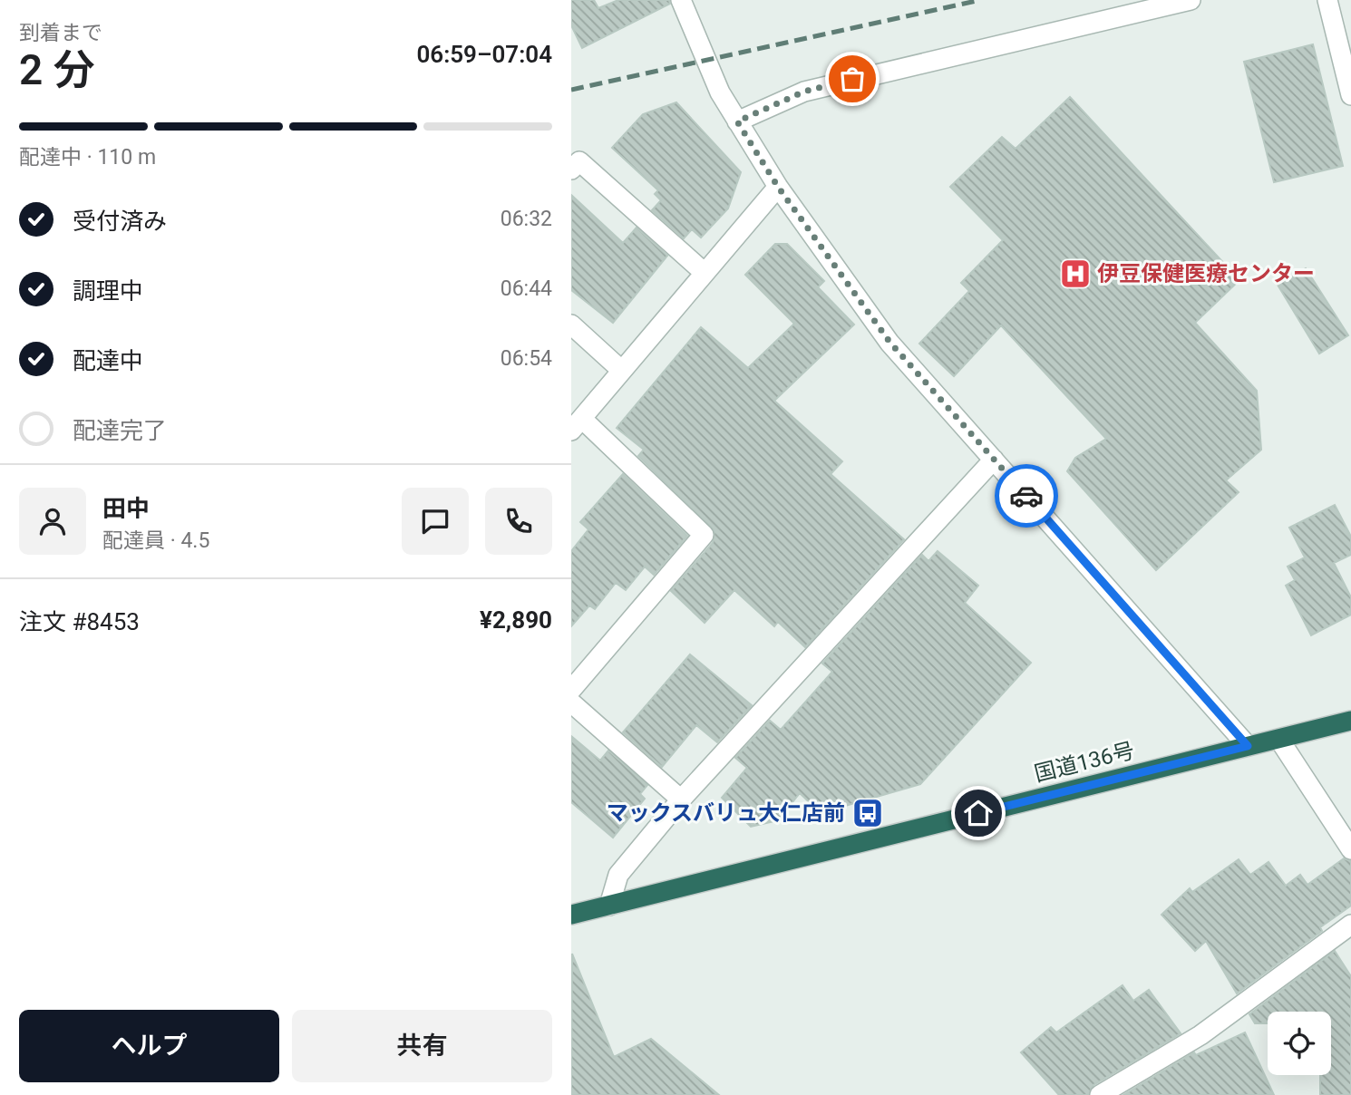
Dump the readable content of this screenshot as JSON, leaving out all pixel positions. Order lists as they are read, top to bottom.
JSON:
{
  "streets": {
    "highway": ["国道136号"]
  },
  "places": {
    "hospital": ["伊豆保健医療センター"],
    "bus stop": ["マックスバリュ大仁店前"]
  },
  "page": {
    "heading": ["2 分", "到着まで", "06:59–07:04"],
    "panel": [
      "田中",
      "配達員 · 4.5",
      "注文 #8453",
      "¥2,890"
    ],
    "bar": "配達中 · 110 m",
    "list": [
      ["受付済み", "06:32"],
      ["調理中", "06:44"],
      ["配達中", "06:54"],
      "配達完了"
    ],
    "buttons": ["ヘルプ", "共有"]
  }
}
